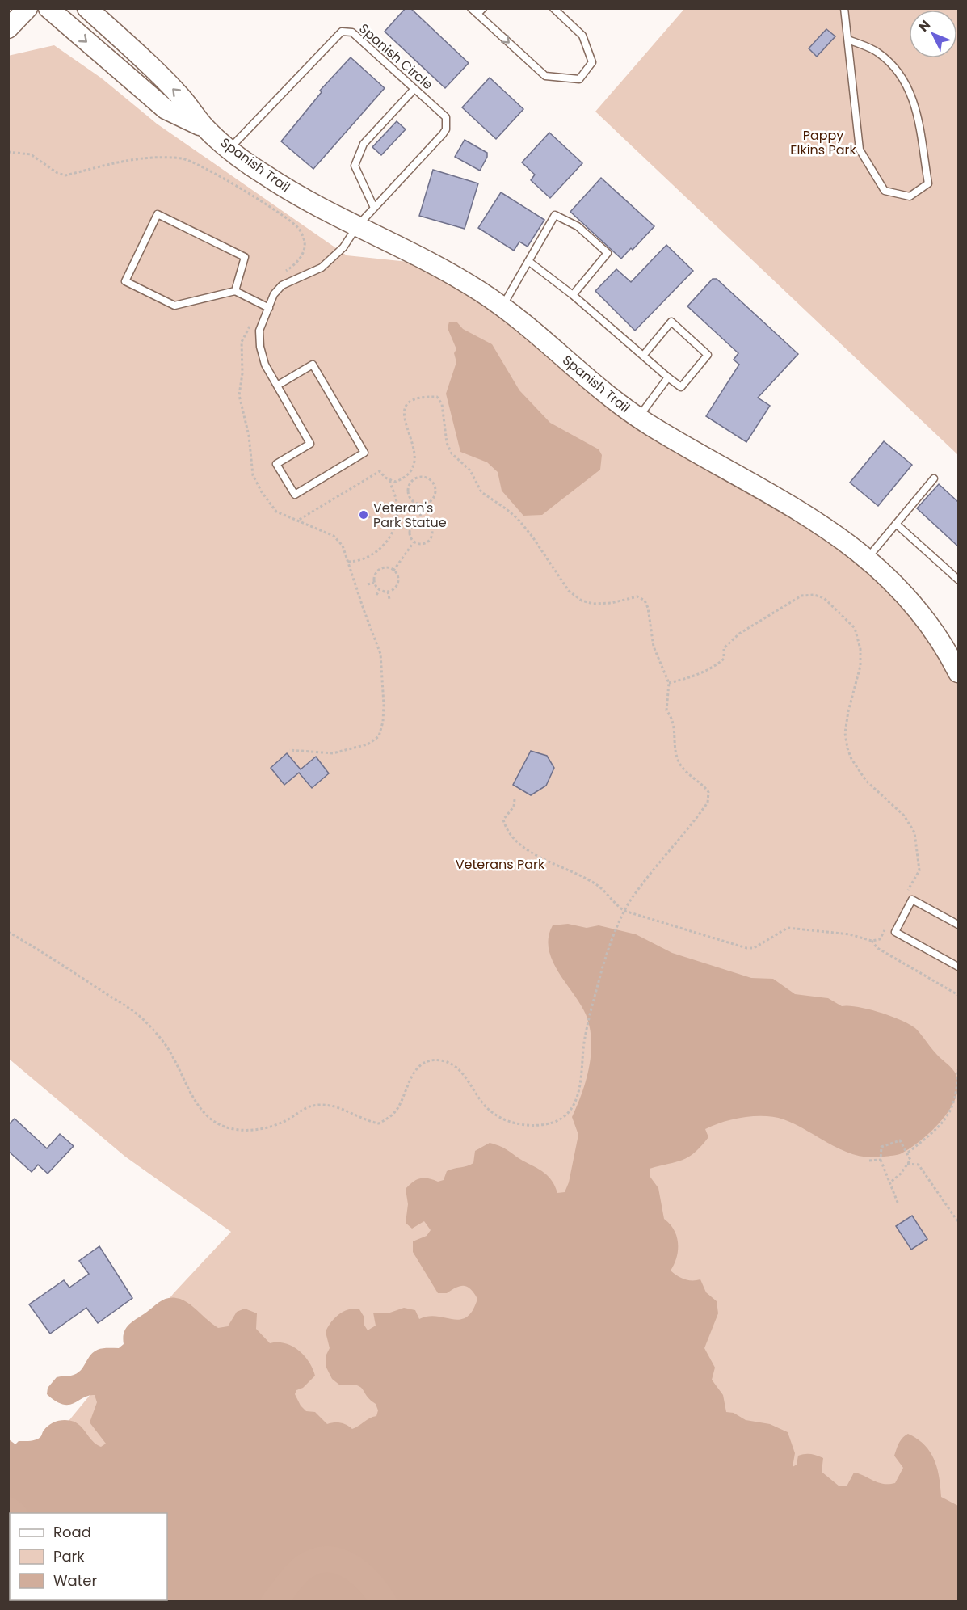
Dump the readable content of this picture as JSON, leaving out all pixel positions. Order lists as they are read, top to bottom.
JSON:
{
  "streets": {
    "street": ["Spanish Trail"],
    "lane": ["Spanish Circle"]
  },
  "crossings": [
    ["Spanish Circle", "Spanish Trail"]
  ],
  "parks": ["Pappy Elkins Park", "Veterans Park"],
  "places": ["Veteran's Park Statue"],
  "legend": ["Road", "Park", "Water"],
  "north": "top left"
}
